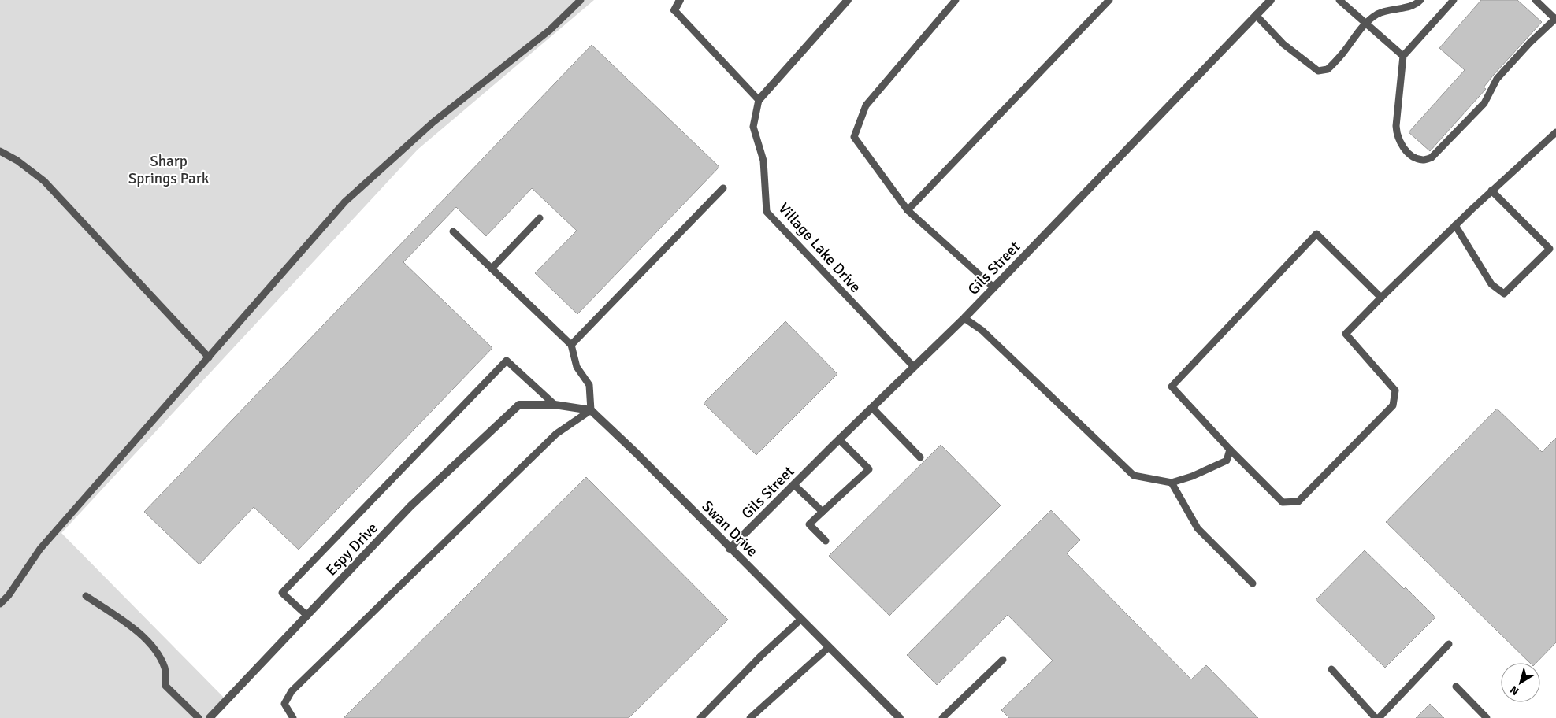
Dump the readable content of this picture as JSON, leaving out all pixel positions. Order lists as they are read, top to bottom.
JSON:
{
  "streets": {
    "street": ["Gils Street", "Swan Drive", "Espy Drive"],
    "lane": ["Village Lake Drive"]
  },
  "crossings": [
    ["Village Lake Drive", "Gils Street"],
    ["Gils Street", "Swan Drive"]
  ],
  "parks": ["Sharp Springs Park"],
  "north": "bottom left"
}
